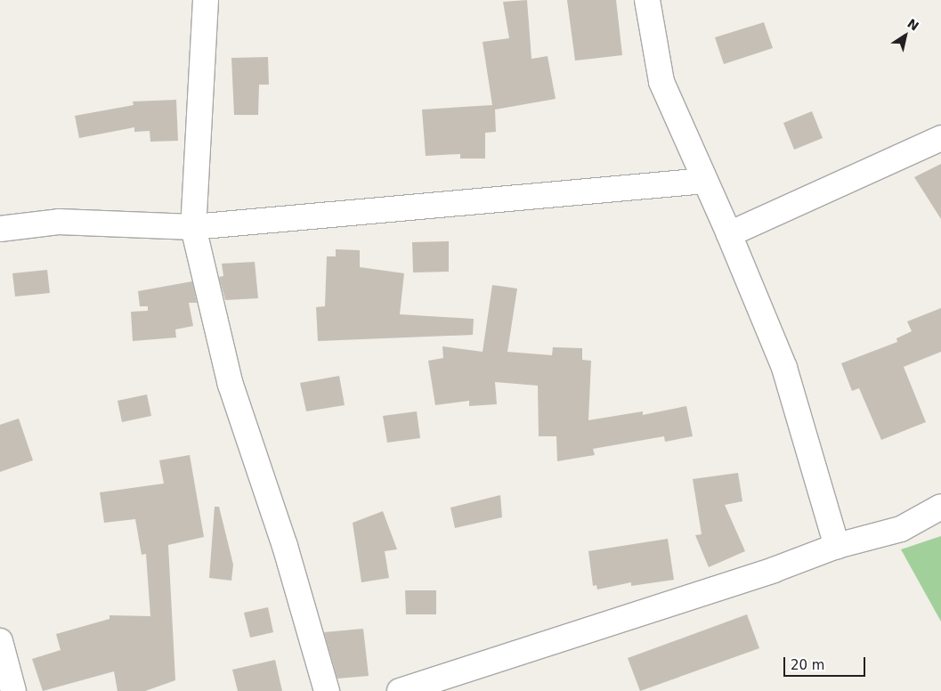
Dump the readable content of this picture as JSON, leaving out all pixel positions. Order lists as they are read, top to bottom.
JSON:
{
  "scale_bar": "20 m",
  "north": "top right"
}
